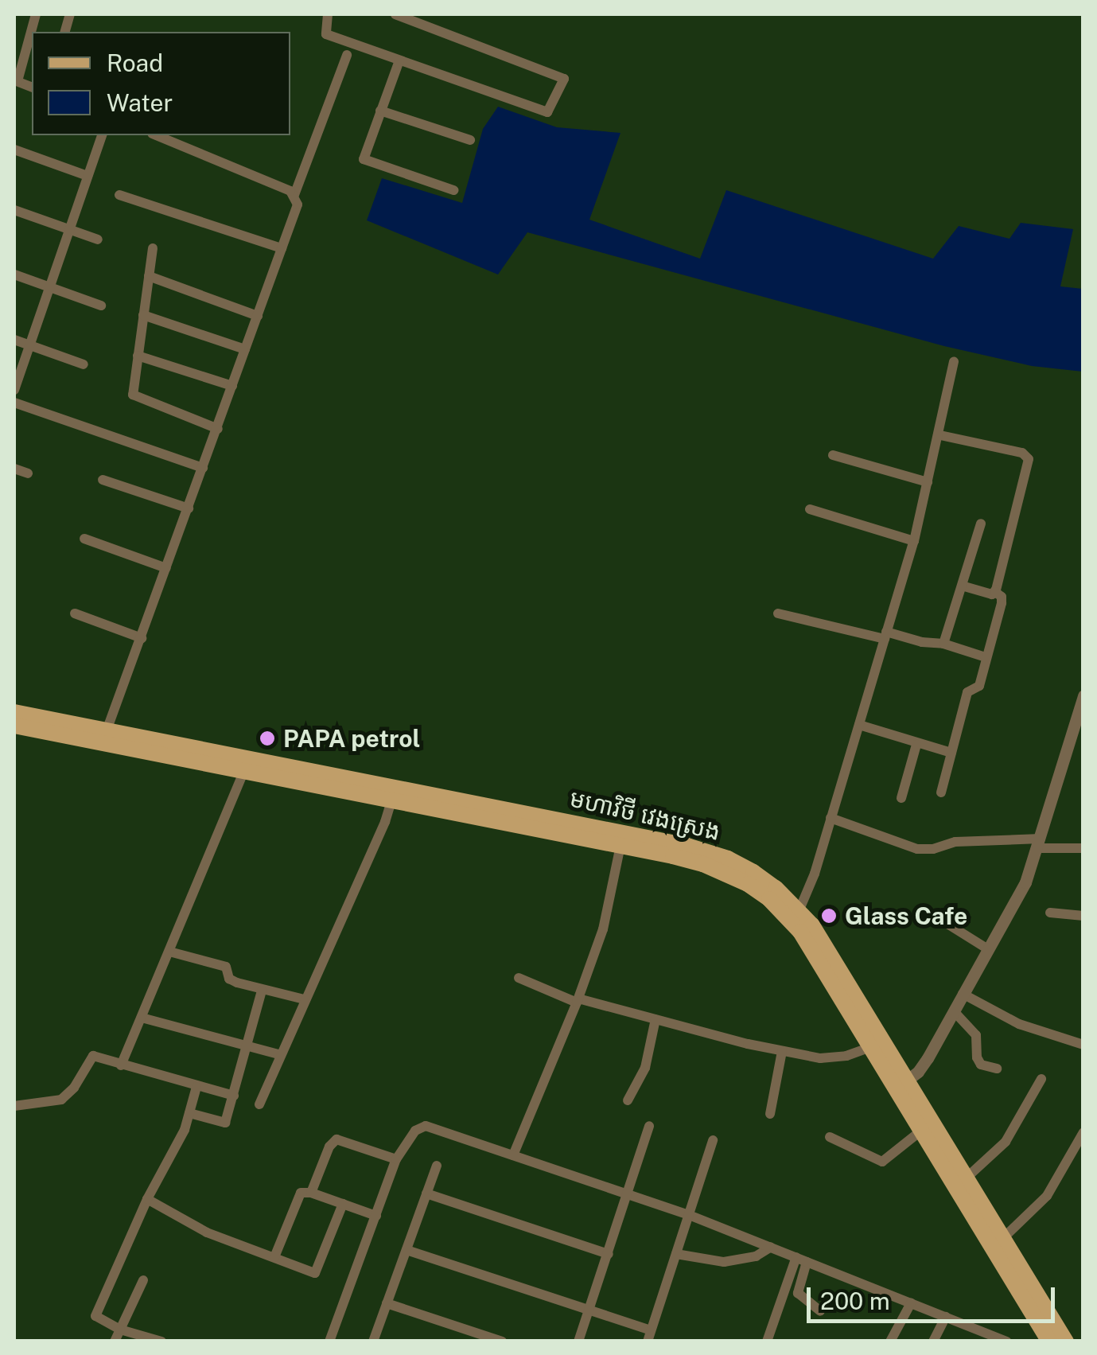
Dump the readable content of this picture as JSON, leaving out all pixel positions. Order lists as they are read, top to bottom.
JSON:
{
  "streets": {
    "main road": ["មហាវិថី វេងស្រេង"]
  },
  "places": ["PAPA petrol", "Glass Cafe"],
  "legend": ["Road", "Water"],
  "scale_bar": "200 m"
}
